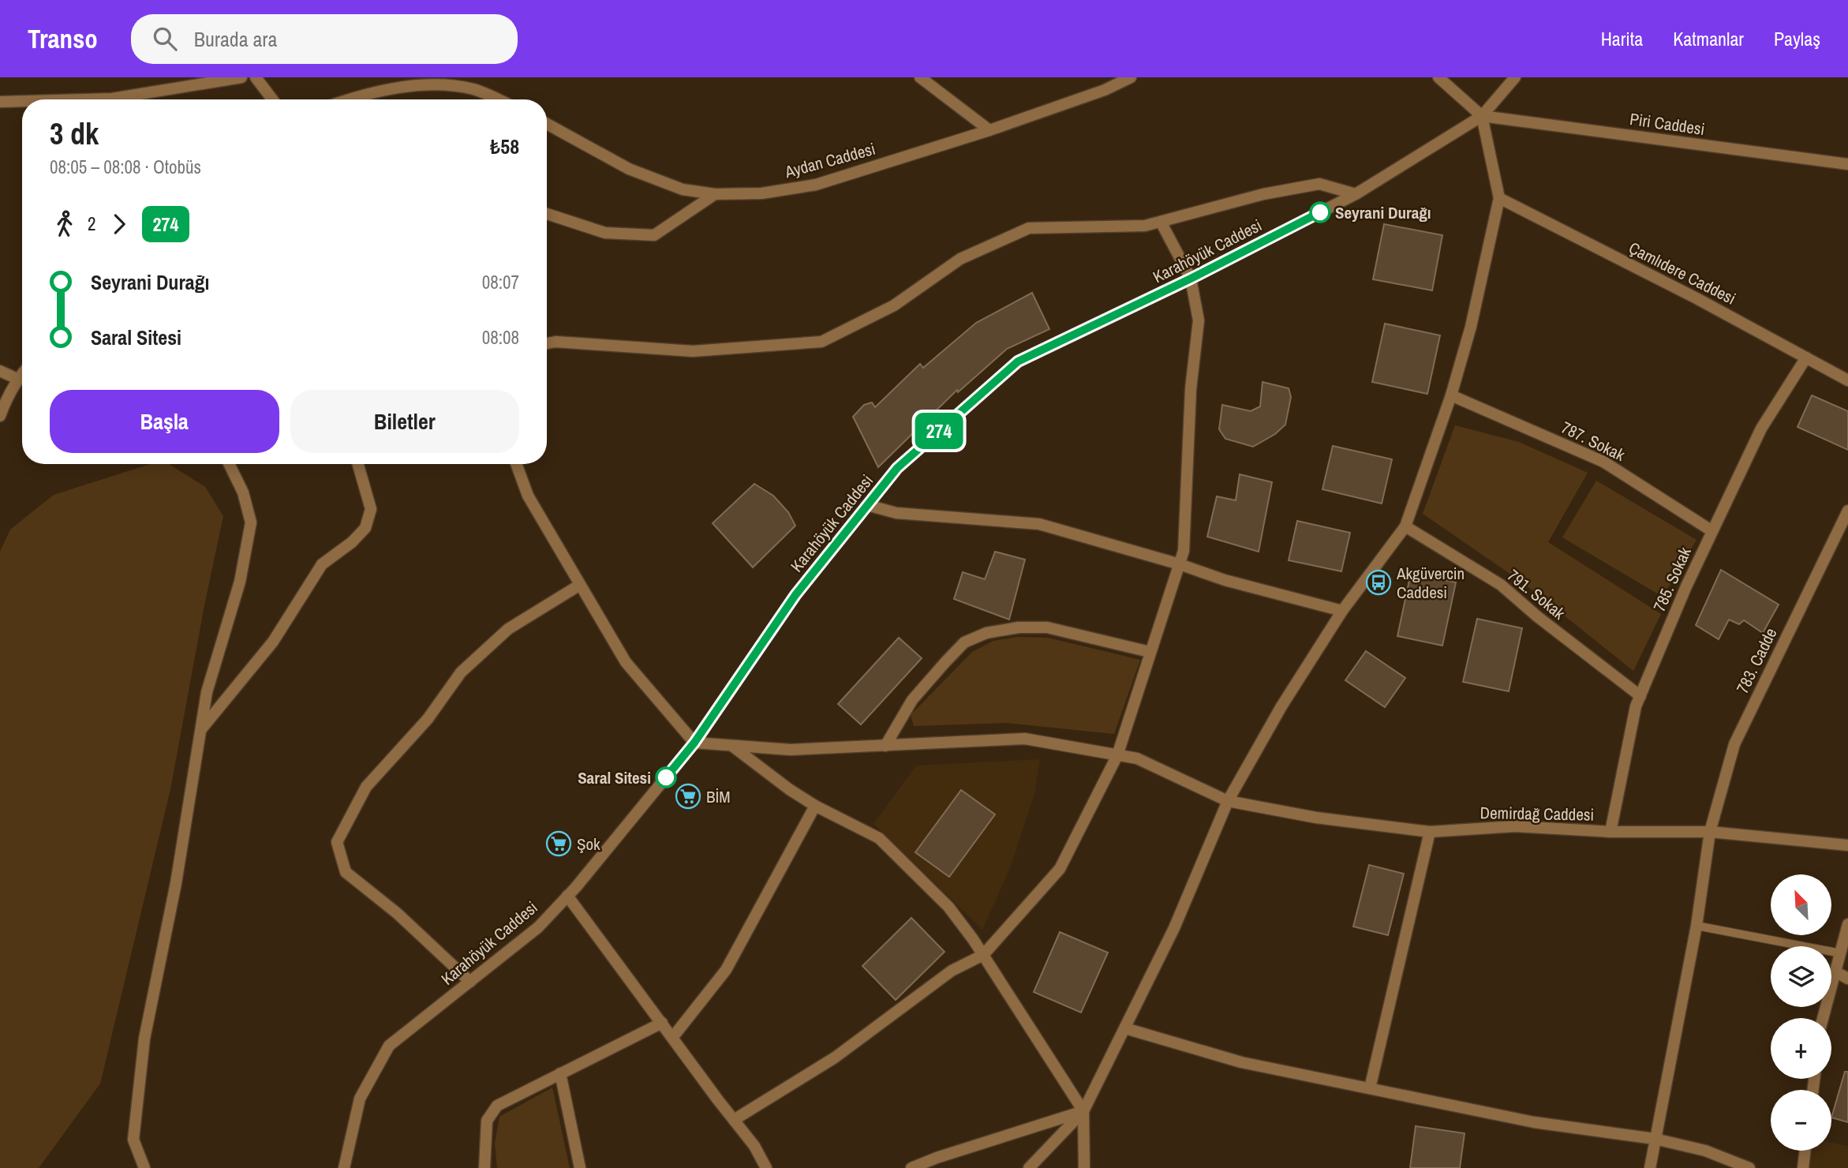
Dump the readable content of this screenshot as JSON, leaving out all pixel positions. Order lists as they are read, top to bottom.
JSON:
{
  "streets": {
    "street": [
      "Piri Caddesi",
      "Aydan Caddesi",
      "Karahöyük Caddesi",
      "Çamlıdere Caddesi",
      "787. Sokak",
      "785. Sokak",
      "791. Sokak",
      "783. Cadde",
      "Demirdağ Caddesi"
    ]
  },
  "crossings": [
    ["Piri Caddesi", "Karahöyük Caddesi"],
    ["Karahöyük Caddesi", "Demirdağ Caddesi"],
    ["Çamlıdere Caddesi", "785. Sokak"],
    ["787. Sokak", "785. Sokak"],
    ["785. Sokak", "791. Sokak"],
    ["785. Sokak", "Demirdağ Caddesi"],
    ["783. Cadde", "Demirdağ Caddesi"]
  ],
  "places": {
    "other": ["Seyrani Durağı", "Saral Sitesi"],
    "bus stop": ["Akgüvercin Caddesi"],
    "supermarket": ["BİM", "Şok"]
  },
  "lines": ["bus line 274"],
  "north": "top left",
  "page": {
    "header": "Transo",
    "search": "Burada ara",
    "nav": ["Harita", "Katmanlar", "Paylaş"],
    "on_map": "274",
    "heading": ["3 dk", "08:05 – 08:08 · Otobüs", "₺58"],
    "legs": ["2", "274"],
    "list": [
      {
        "name": "Seyrani Durağı",
        "value": "08:07"
      },
      {
        "name": "Saral Sitesi",
        "value": "08:08"
      }
    ],
    "buttons": ["Başla", "Biletler"],
    "map_buttons": ["+", "−"]
  }
}
